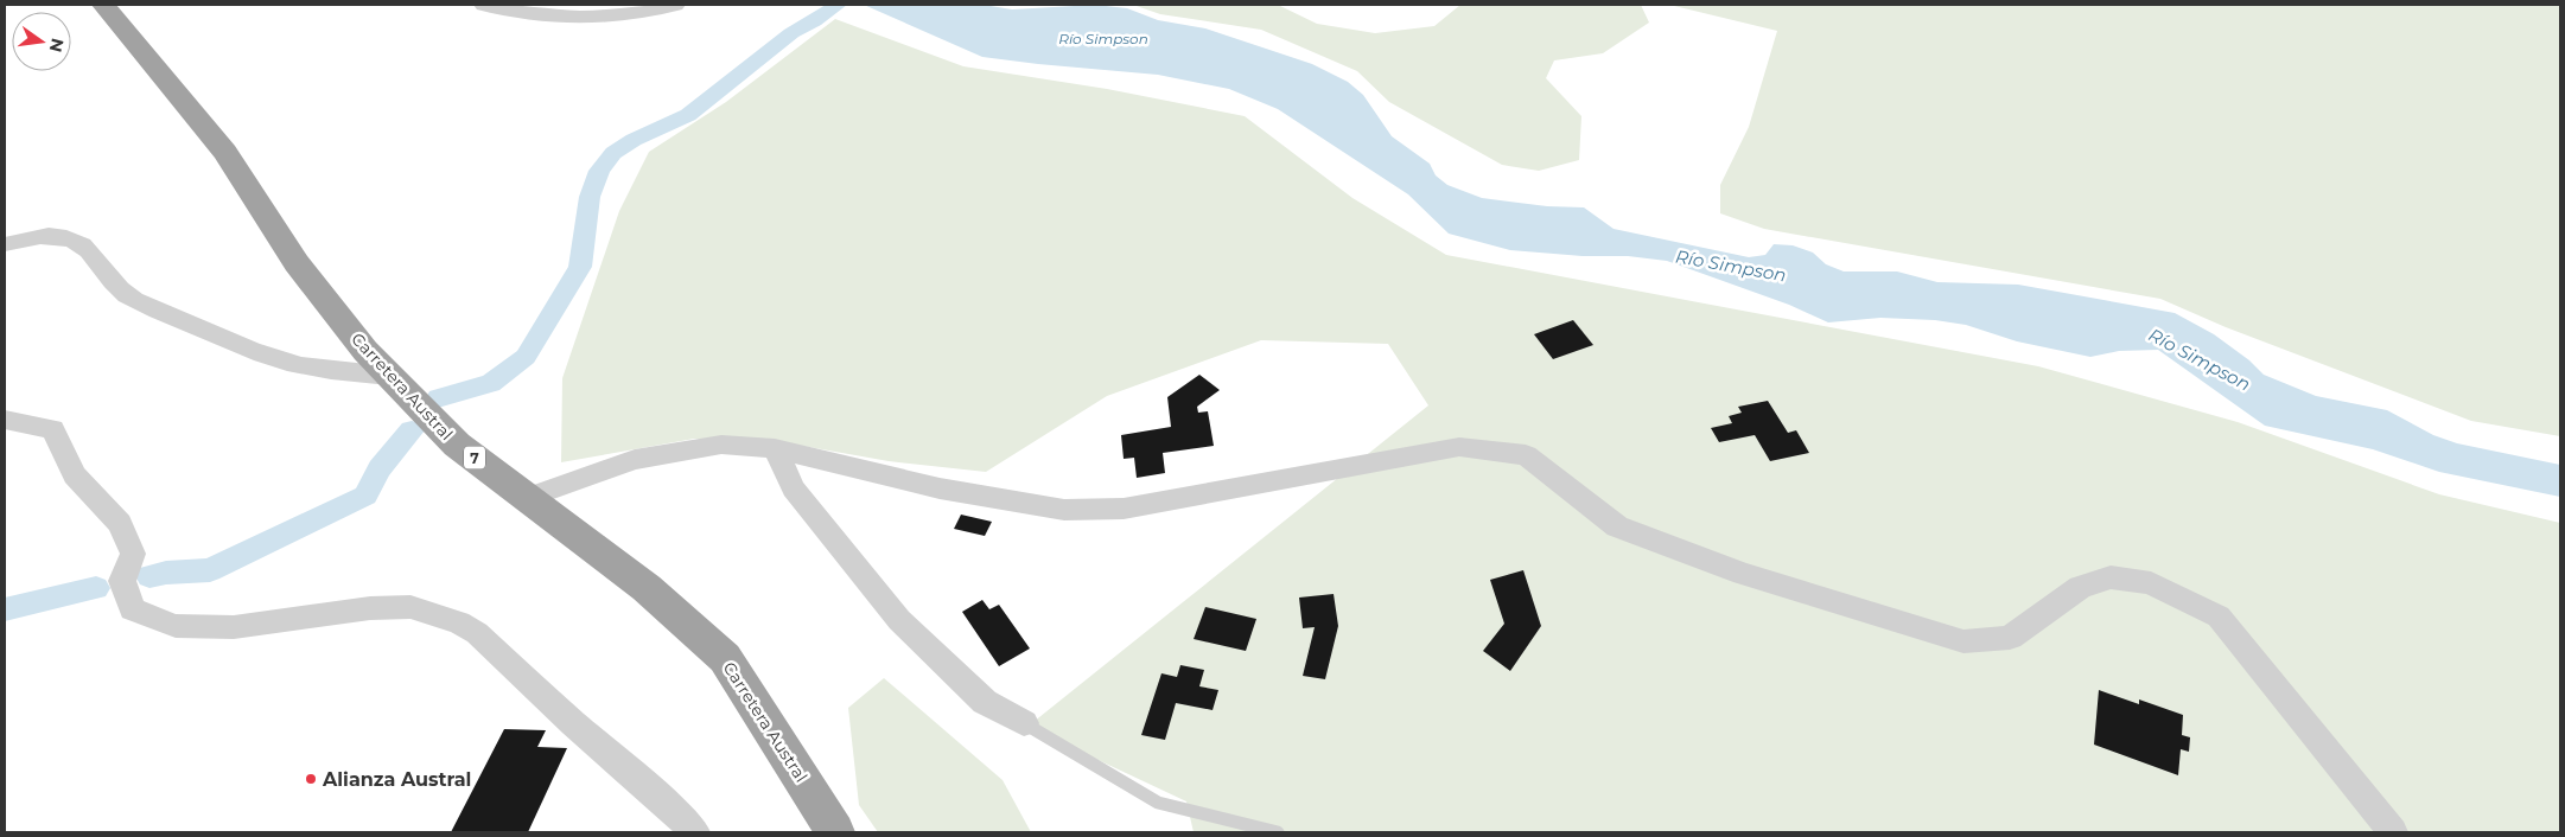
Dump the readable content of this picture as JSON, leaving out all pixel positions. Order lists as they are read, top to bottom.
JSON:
{
  "streets": {
    "highway": ["Carretera Austral", "7"]
  },
  "water": ["Río Simpson"],
  "places": ["Alianza Austral"],
  "north": "right"
}
